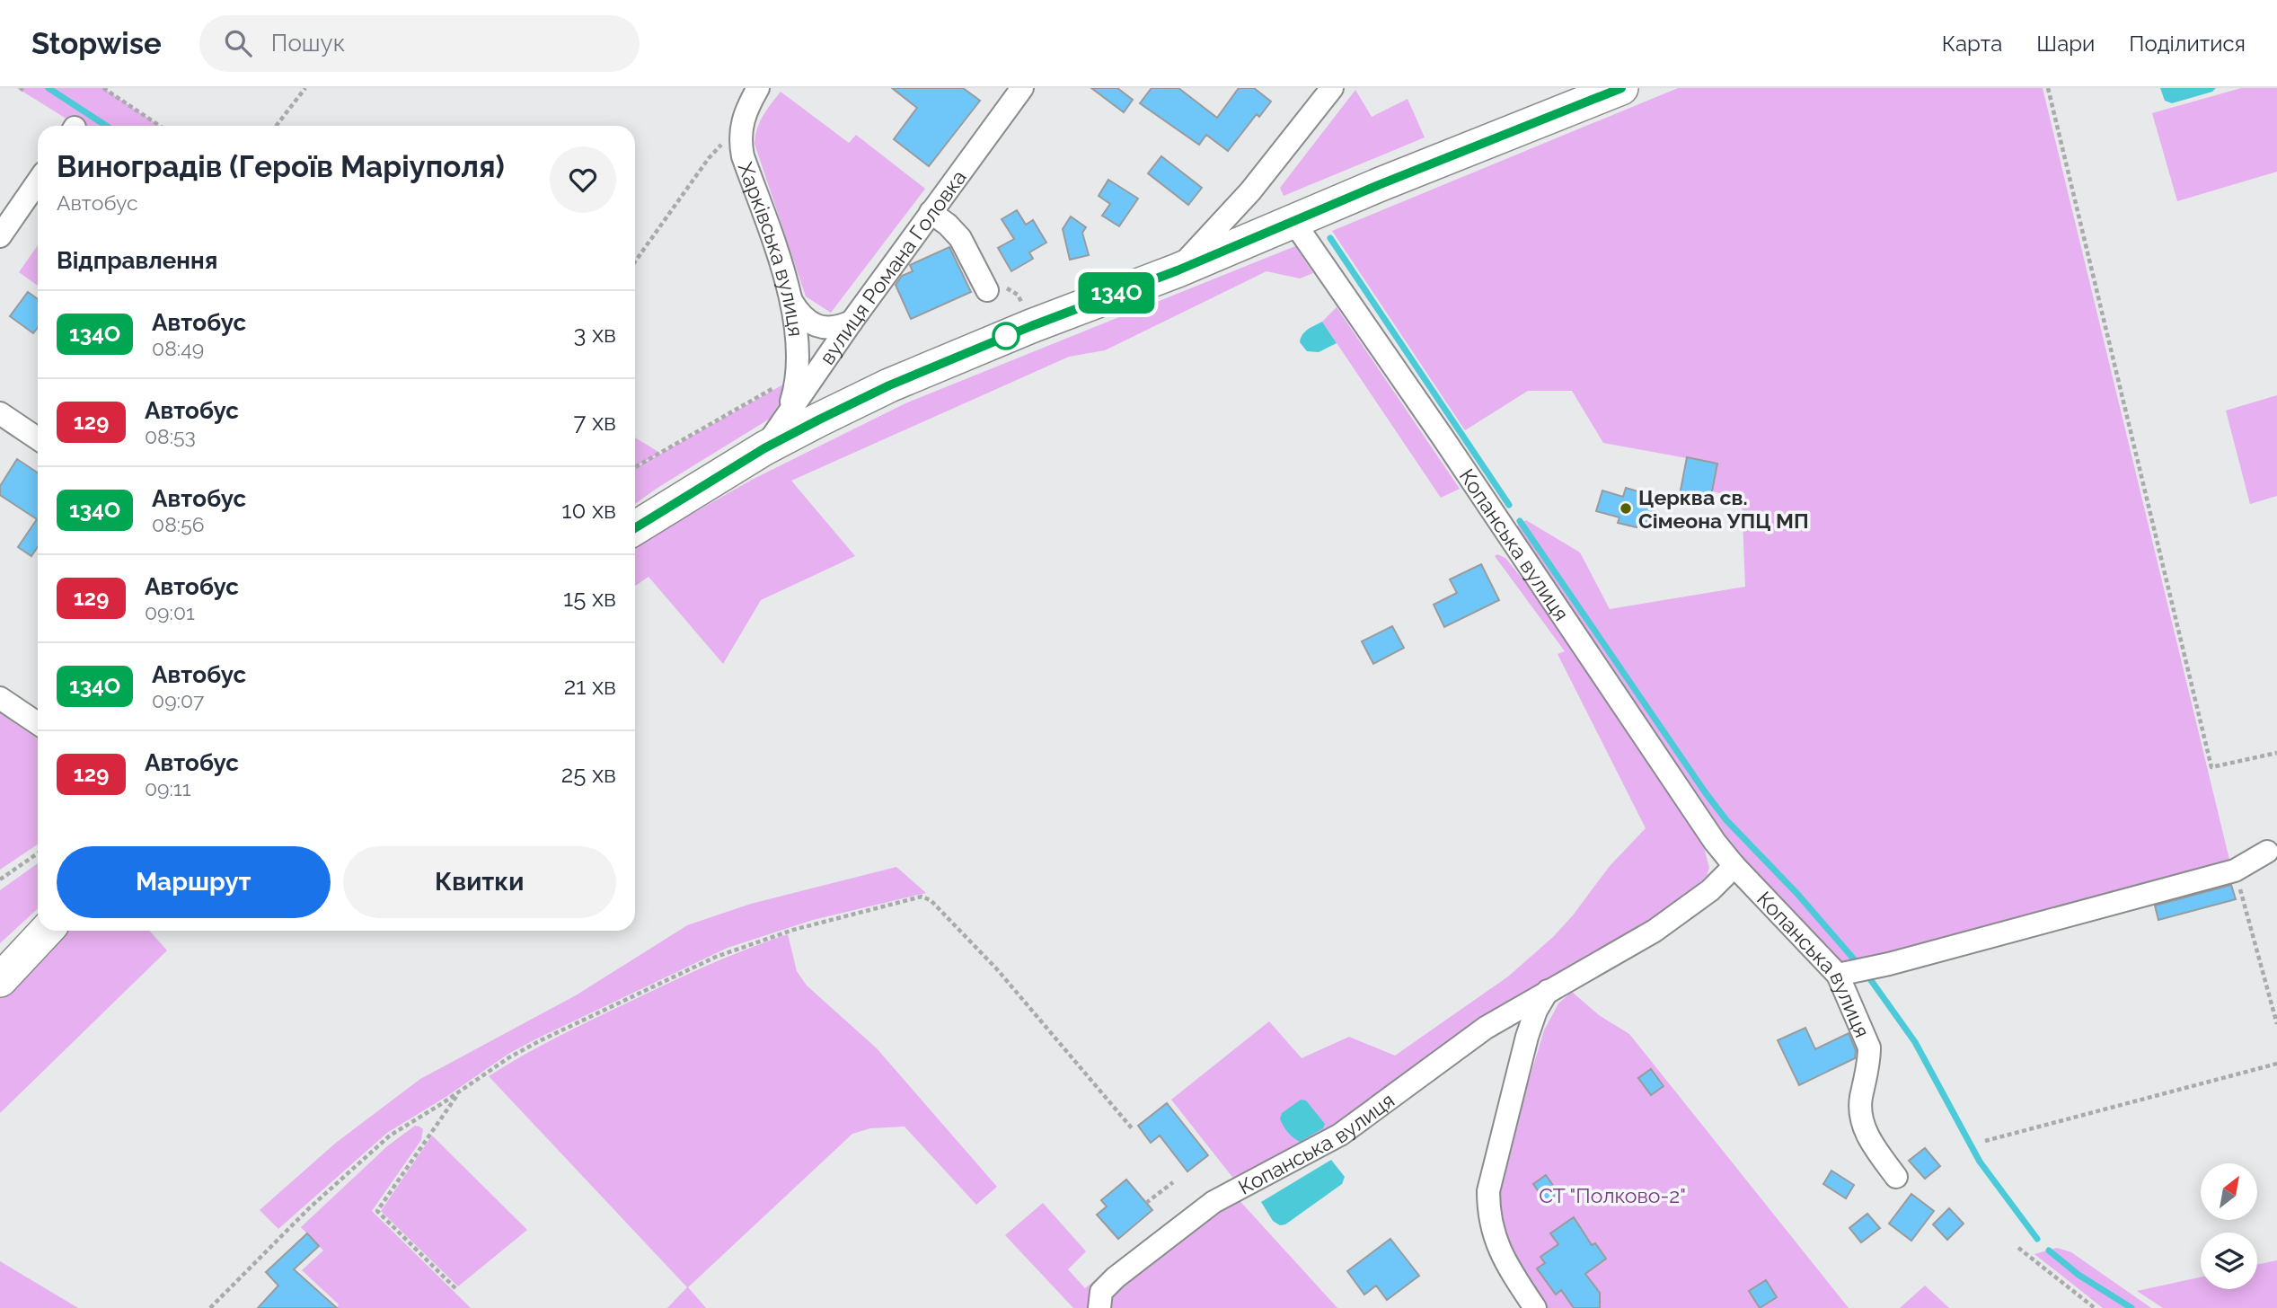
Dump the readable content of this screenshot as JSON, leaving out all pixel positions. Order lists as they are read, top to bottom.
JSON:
{
  "streets": {
    "street": ["Харківська вулиця", "вулиця Романа Головка", "Копанська вулиця"]
  },
  "crossings": [
    ["Харківська вулиця", "вулиця Романа Головка"]
  ],
  "parks": ["СТ \"Полково-2\""],
  "places": ["Церква св. Сімеона УПЦ МП"],
  "lines": ["bus line 134О"],
  "north": "top right",
  "page": {
    "header": "Stopwise",
    "search": "Пошук",
    "nav": ["Карта", "Шари", "Поділитися"],
    "on_map": "134О",
    "heading": [
      ["Виноградів (Героїв Маріуполя)", "Автобус"],
      "Відправлення"
    ],
    "list": [
      {
        "mark": "134О",
        "name": "Автобус",
        "note": "08:49",
        "value": "3 хв"
      },
      {
        "mark": "129",
        "name": "Автобус",
        "note": "08:53",
        "value": "7 хв"
      },
      {
        "mark": "134О",
        "name": "Автобус",
        "note": "08:56",
        "value": "10 хв"
      },
      {
        "mark": "129",
        "name": "Автобус",
        "note": "09:01",
        "value": "15 хв"
      },
      {
        "mark": "134О",
        "name": "Автобус",
        "note": "09:07",
        "value": "21 хв"
      },
      {
        "mark": "129",
        "name": "Автобус",
        "note": "09:11",
        "value": "25 хв"
      }
    ],
    "buttons": ["Маршрут", "Квитки"]
  }
}
